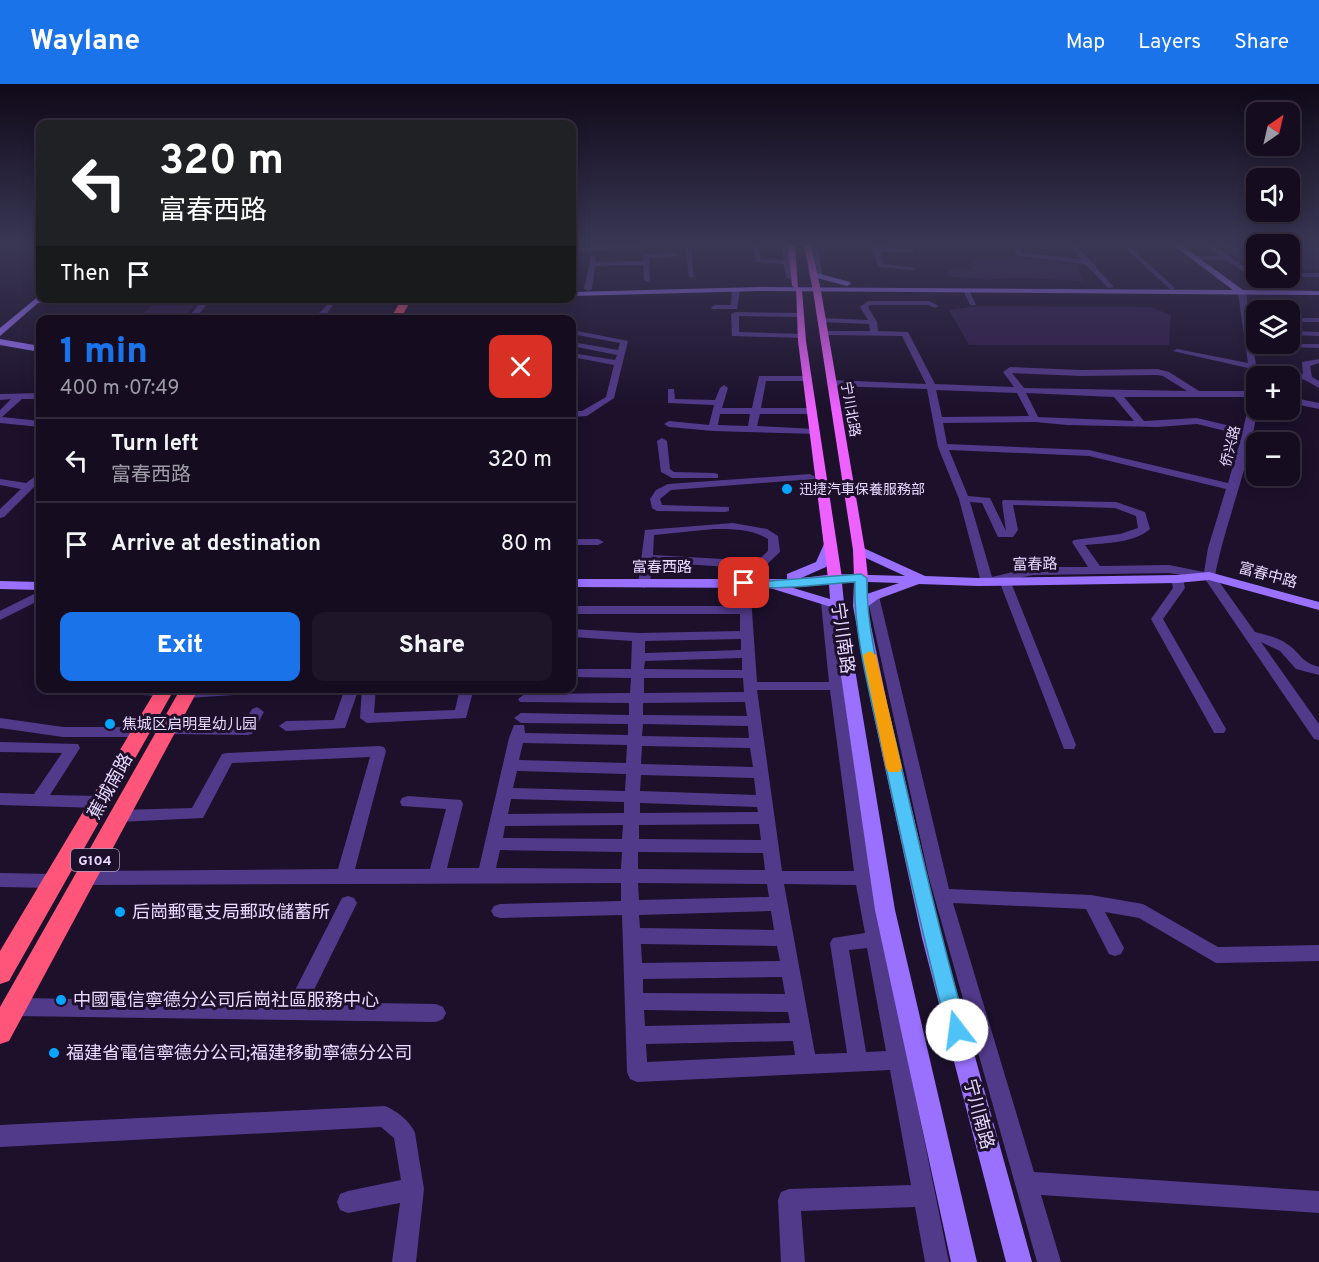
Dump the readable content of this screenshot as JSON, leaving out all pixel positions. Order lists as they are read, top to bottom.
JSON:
{
  "streets": {
    "highway": ["蕉城南路", "G104"],
    "main road": [
      "宁川北路",
      "富春路",
      "富春西路",
      "富春中路",
      "宁川南路"
    ],
    "street": ["侨兴路"]
  },
  "crossings": [
    ["宁川北路", "富春路"],
    ["宁川北路", "富春西路"],
    ["宁川北路", "宁川南路"],
    ["侨兴路", "富春路"],
    ["侨兴路", "富春中路"],
    ["富春路", "富春西路"],
    ["富春路", "富春中路"],
    ["富春路", "宁川南路"],
    ["富春西路", "宁川南路"]
  ],
  "places": [
    "迅捷汽車保養服務部",
    "焦城区启明星幼儿园",
    "后崗郵電支局郵政儲蓄所",
    "中國電信寧德分公司后崗社區服務中心",
    "福建省電信寧德分公司;福建移動寧德分公司"
  ],
  "north": "top right",
  "page": {
    "header": "Waylane",
    "nav": ["Map", "Layers", "Share"],
    "map_buttons": ["+", "−"],
    "turn": ["320 m", "富春西路"],
    "then": "Then",
    "heading": ["1 min", "400 m · 07:49"],
    "list": [
      {
        "name": "Turn left",
        "note": "富春西路",
        "value": "320 m"
      },
      {
        "name": "Arrive at destination",
        "value": "80 m"
      }
    ],
    "buttons": ["Exit", "Share"]
  }
}
